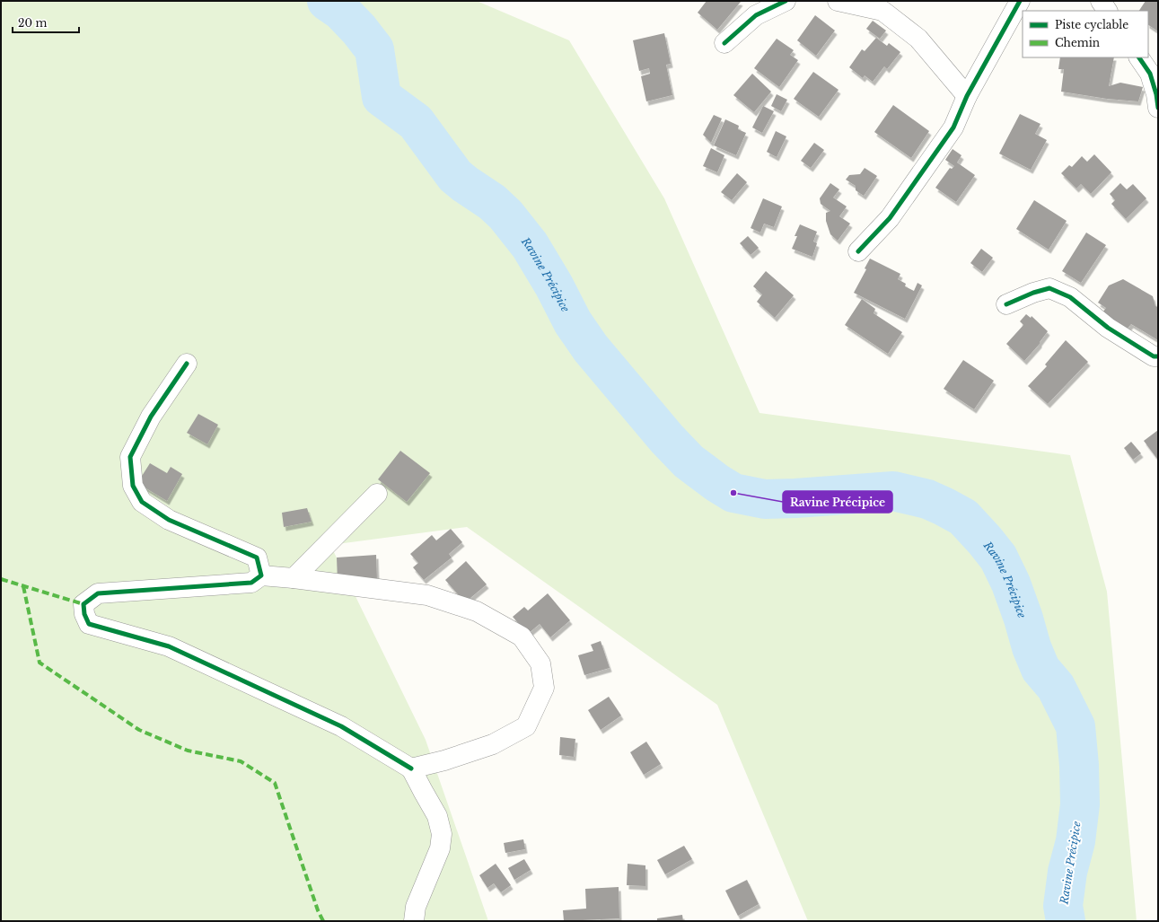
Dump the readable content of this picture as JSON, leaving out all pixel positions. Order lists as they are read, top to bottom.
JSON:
{
  "water": ["Ravine Précipice"],
  "places": ["Ravine Précipice"],
  "legend": ["Piste cyclable", "Chemin"],
  "scale_bar": "20 m"
}
